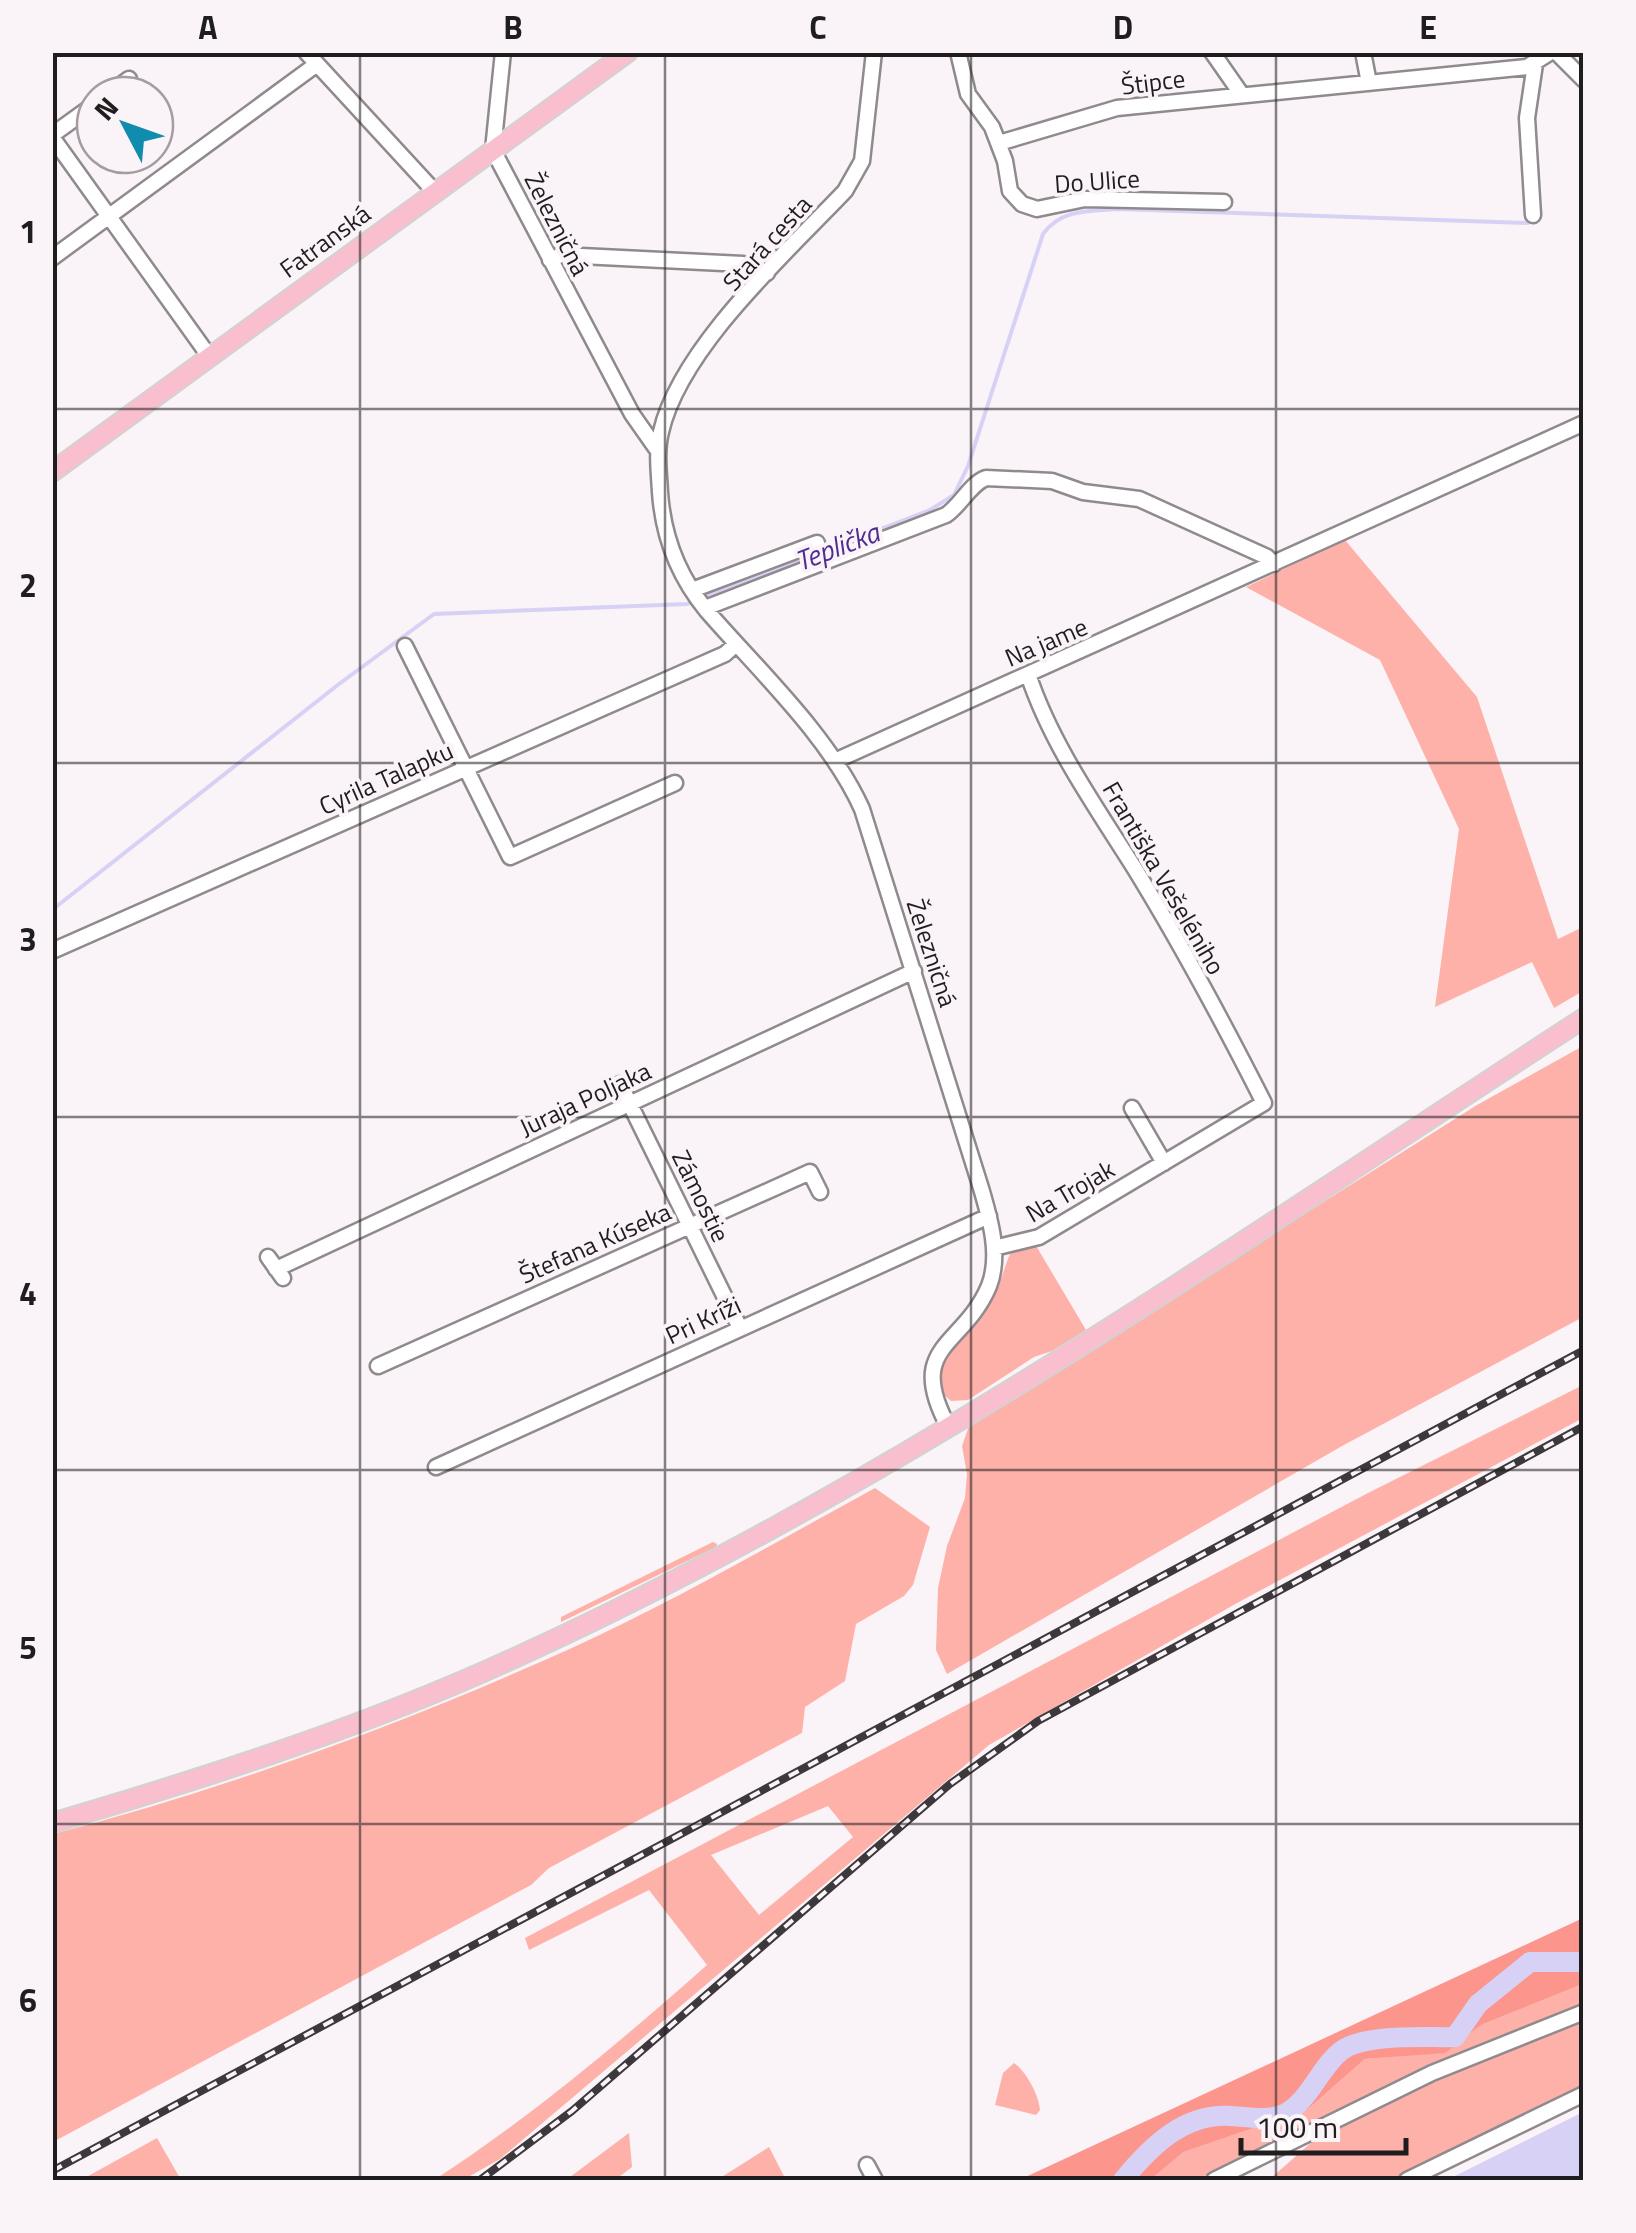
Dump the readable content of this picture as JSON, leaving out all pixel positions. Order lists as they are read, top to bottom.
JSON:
{
  "streets": {
    "main road": ["Fatranská"],
    "street": [
      "Štipce",
      "Do Ulice",
      "Železničná",
      "Stará cesta",
      "Na jame",
      "Cyrila Talapku",
      "Františka Vešeléniho",
      "Juraja Poljaka",
      "Na Trojak",
      "Zámostie",
      "Štefana Kúseka",
      "Pri Kríži"
    ]
  },
  "crossings": [
    ["Štipce", "Do Ulice"],
    ["Železničná", "Fatranská"],
    ["Železničná", "Stará cesta"],
    ["Železničná", "Na jame"],
    ["Železničná", "Cyrila Talapku"],
    ["Železničná", "Juraja Poljaka"],
    ["Železničná", "Na Trojak"],
    ["Železničná", "Pri Kríži"],
    ["Na jame", "Františka Vešeléniho"],
    ["Františka Vešeléniho", "Na Trojak"],
    ["Juraja Poljaka", "Zámostie"],
    ["Zámostie", "Štefana Kúseka"],
    ["Zámostie", "Pri Kríži"]
  ],
  "water": ["Teplička"],
  "scale_bar": "100 m",
  "north": "top left",
  "grid": {
    "columns": [
      "A",
      "B",
      "C",
      "D",
      "E"
    ],
    "rows": [
      "1",
      "2",
      "3",
      "4",
      "5",
      "6"
    ]
  }
}
